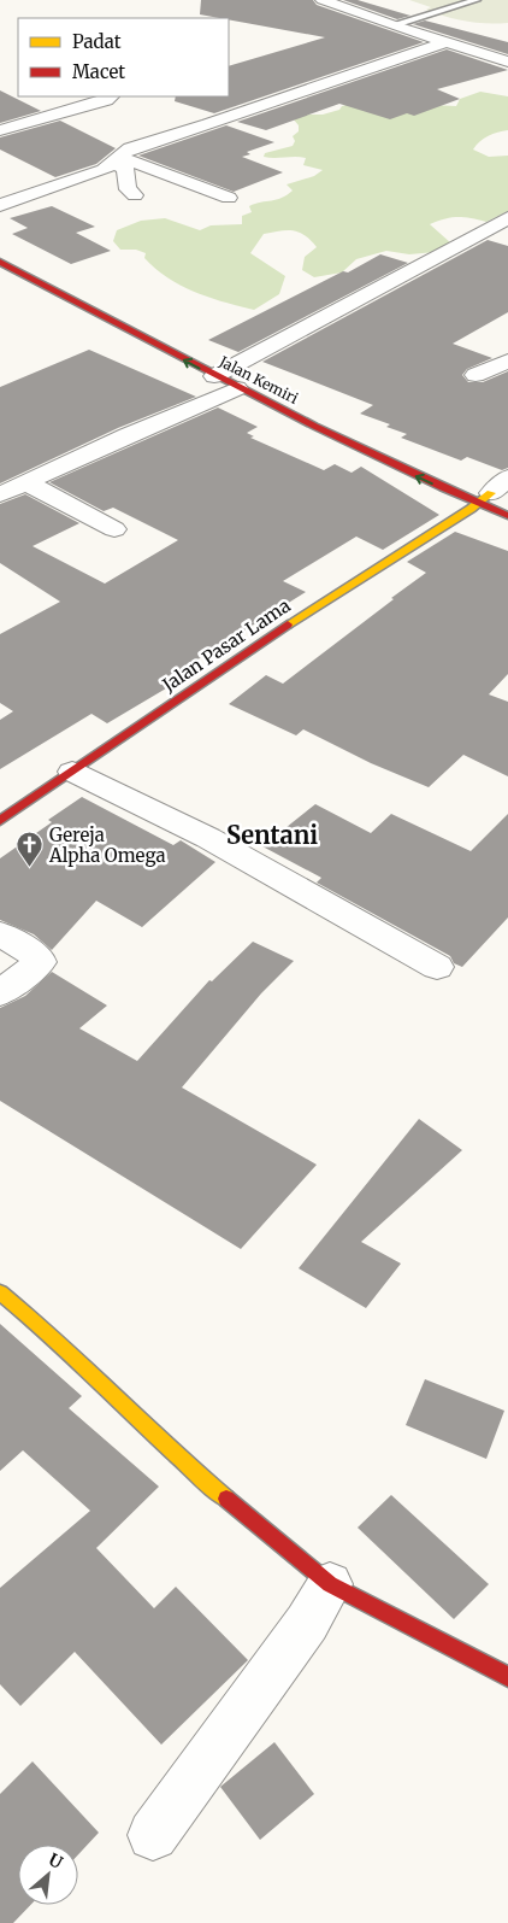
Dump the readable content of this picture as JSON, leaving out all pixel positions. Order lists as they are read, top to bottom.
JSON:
{
  "streets": {
    "main road": ["Jalan Kemiri", "Jalan Pasar Lama"]
  },
  "crossings": [
    ["Jalan Kemiri", "Jalan Pasar Lama"]
  ],
  "districts": ["Sentani"],
  "places": {
    "church": ["Gereja Alpha Omega"]
  },
  "legend": ["Padat", "Macet"],
  "north": "top right"
}
